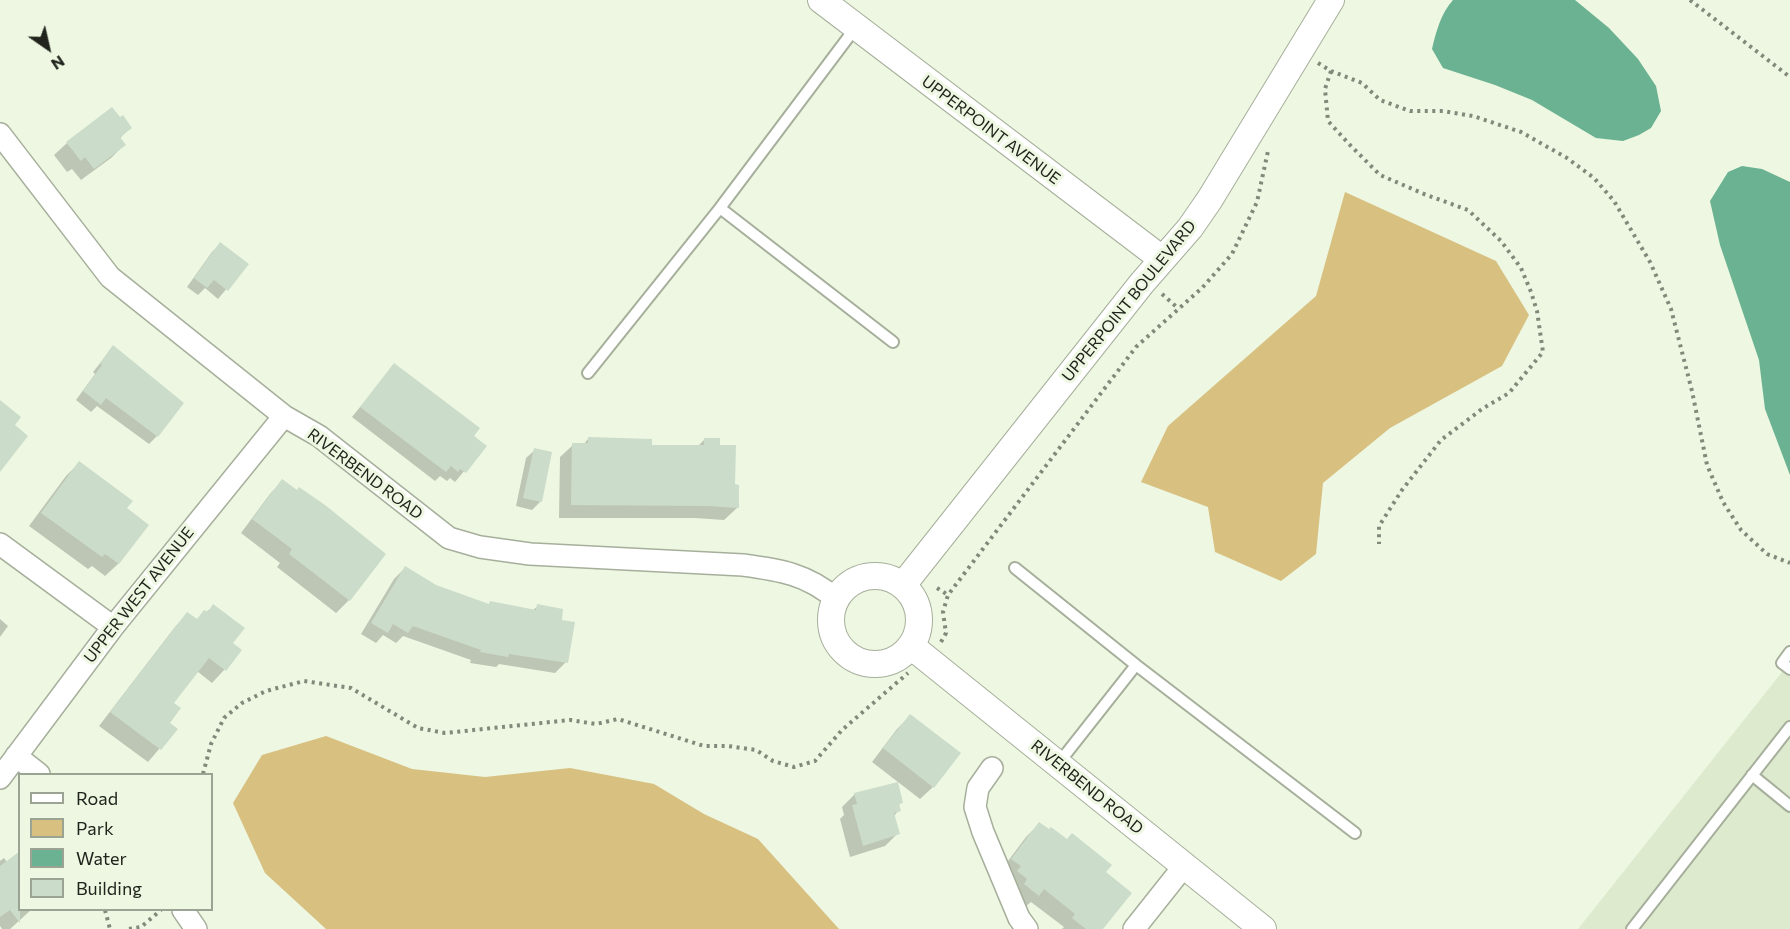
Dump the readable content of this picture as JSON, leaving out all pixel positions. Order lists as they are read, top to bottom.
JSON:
{
  "streets": {
    "street": [
      "UPPERPOINT AVENUE",
      "UPPERPOINT BOULEVARD",
      "RIVERBEND ROAD",
      "UPPER WEST AVENUE"
    ]
  },
  "crossings": [
    ["UPPERPOINT AVENUE", "UPPERPOINT BOULEVARD"],
    ["UPPERPOINT BOULEVARD", "RIVERBEND ROAD"],
    ["RIVERBEND ROAD", "UPPER WEST AVENUE"]
  ],
  "legend": [
    "Road",
    "Park",
    "Water",
    "Building"
  ],
  "north": "bottom right"
}
